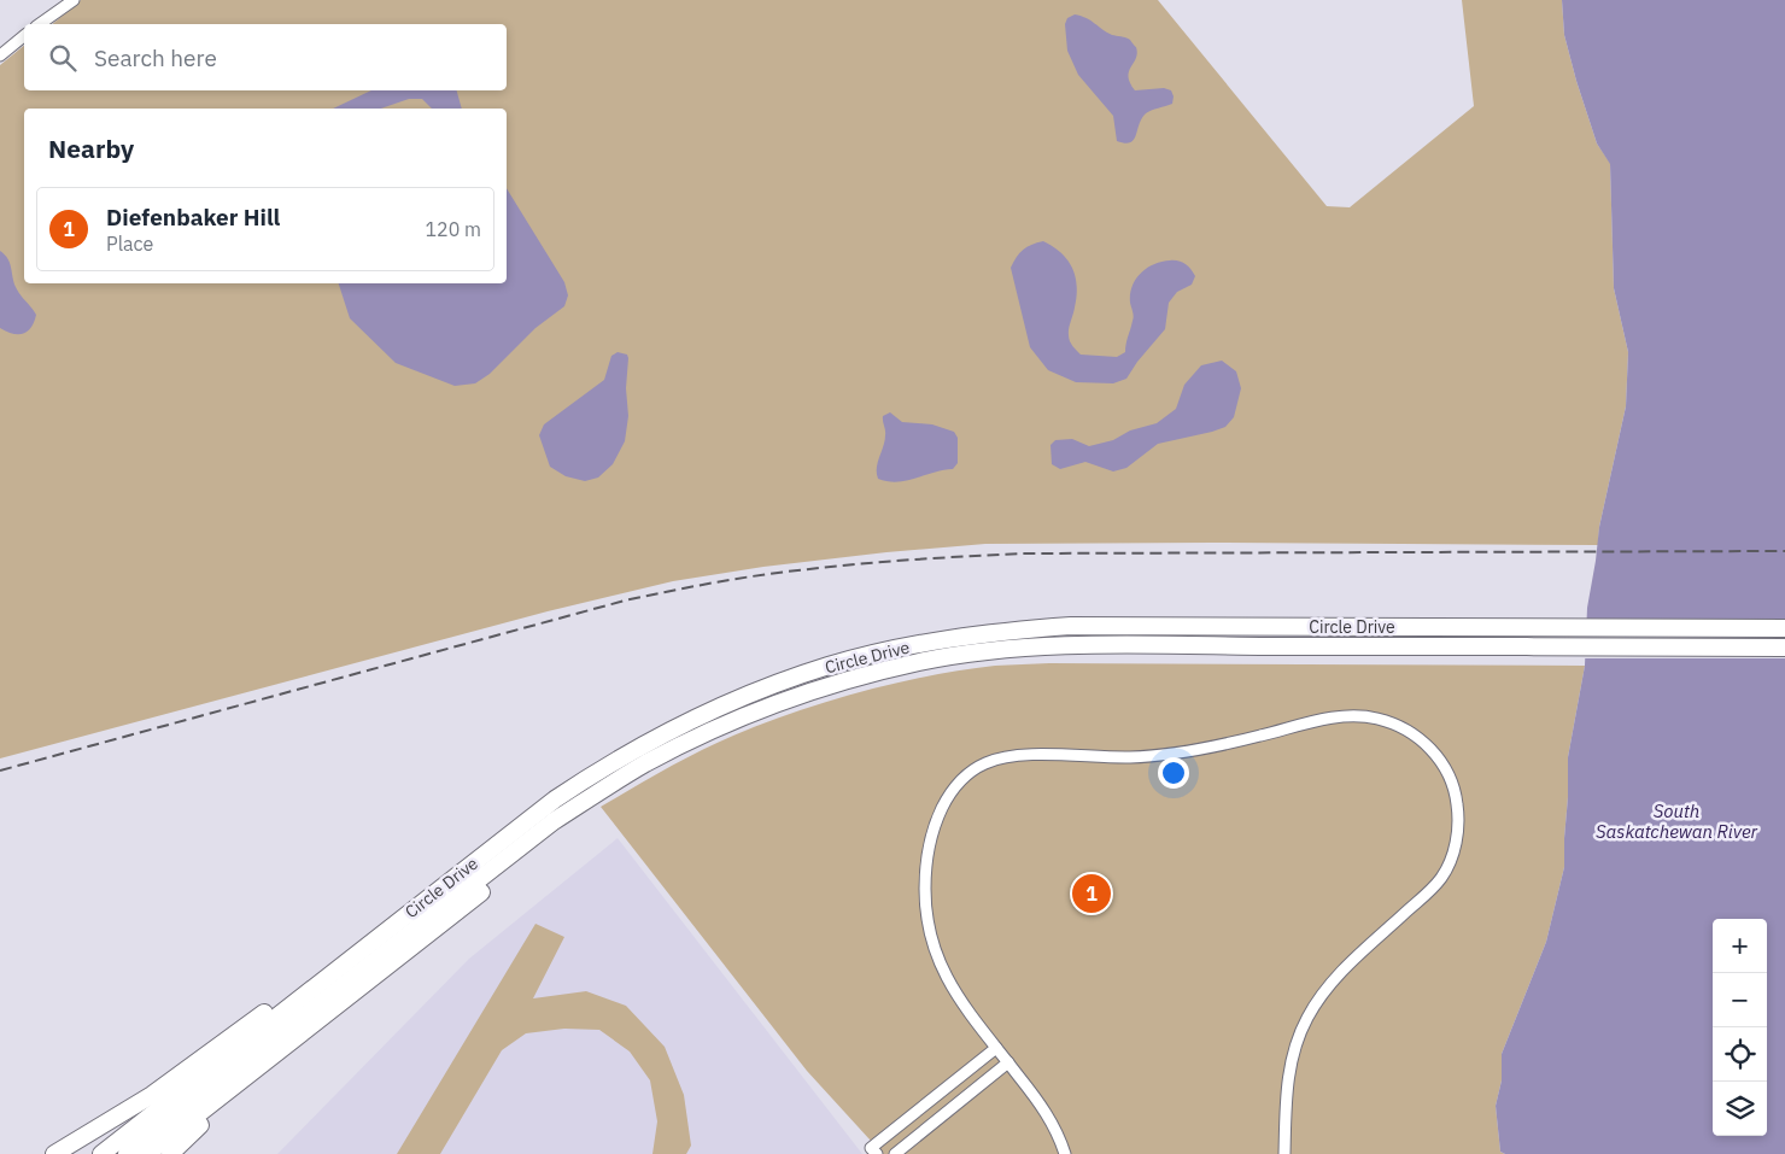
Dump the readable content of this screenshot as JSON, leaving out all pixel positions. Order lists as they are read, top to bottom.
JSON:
{
  "streets": {
    "highway": ["Circle Drive"]
  },
  "water": ["South Saskatchewan River"],
  "page": {
    "search": "Search here",
    "heading": "Nearby",
    "list": [
      {
        "mark": "1",
        "name": "Diefenbaker Hill",
        "note": "Place",
        "value": "120 m"
      }
    ],
    "pins": "1",
    "map_buttons": ["+", "−"]
  }
}
